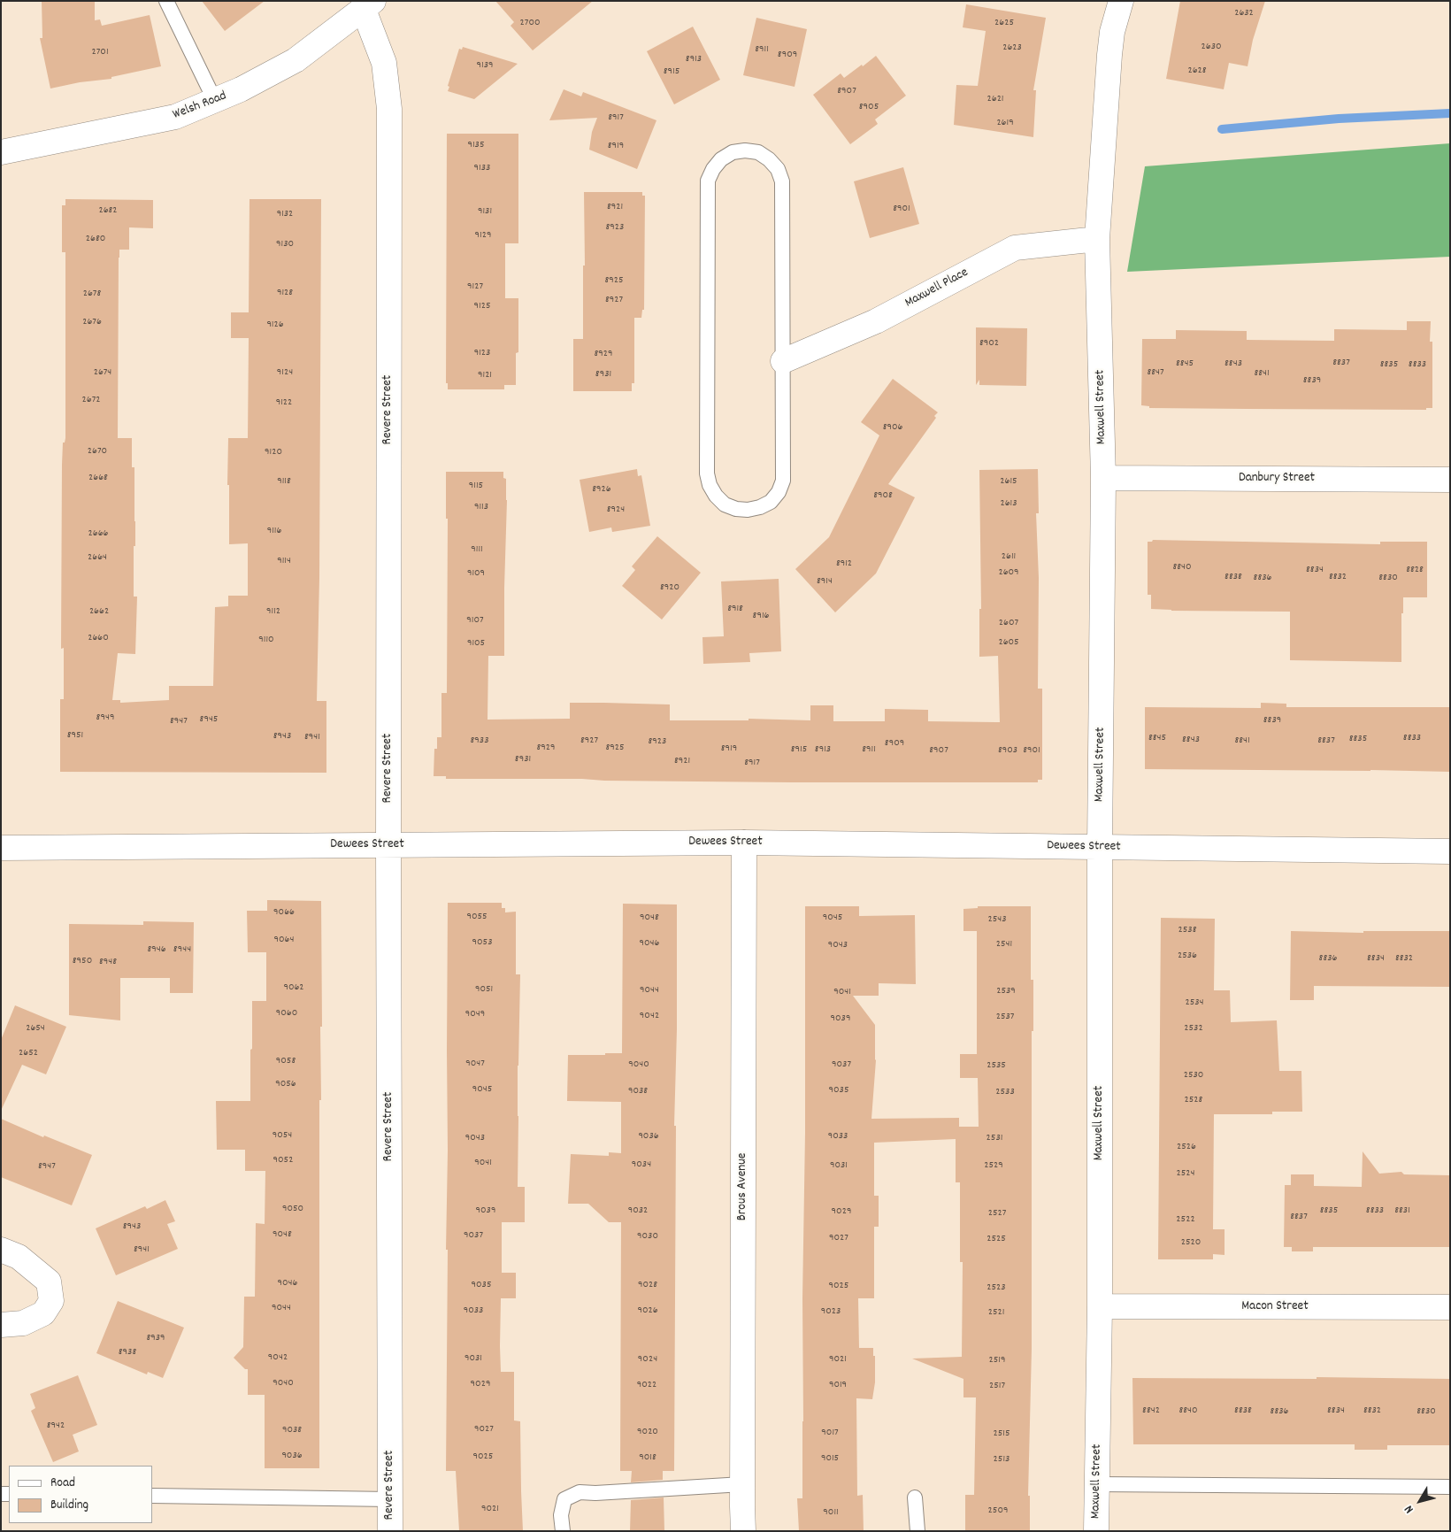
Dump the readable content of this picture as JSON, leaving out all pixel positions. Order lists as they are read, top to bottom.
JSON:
{
  "streets": {
    "street": [
      "Welsh Road",
      "Maxwell Place",
      "Maxwell Street",
      "Revere Street",
      "Danbury Street",
      "Dewees Street",
      "Brous Avenue",
      "Macon Street"
    ]
  },
  "crossings": [
    ["Welsh Road", "Revere Street"],
    ["Maxwell Place", "Maxwell Street"],
    ["Maxwell Street", "Danbury Street"],
    ["Maxwell Street", "Dewees Street"],
    ["Maxwell Street", "Macon Street"],
    ["Revere Street", "Dewees Street"],
    ["Dewees Street", "Brous Avenue"]
  ],
  "house_numbers": [
    "2632",
    "2700",
    "2625",
    "2630",
    "2623",
    "8911",
    "2701",
    "8909",
    "8913",
    "9139",
    "2628",
    "8915",
    "8907",
    "2621",
    "8905",
    "8917",
    "2619",
    "9135",
    "8919",
    "9133",
    "8921",
    "8901",
    "2682",
    "9131",
    "9132",
    "8923",
    "9129",
    "2680",
    "9130",
    "8925",
    "9127",
    "9128",
    "2678",
    "8927",
    "9125",
    "2676",
    "9126",
    "8902",
    "9123",
    "8929",
    "8837",
    "8845",
    "8843",
    "8835",
    "8833",
    "2674",
    "9124",
    "8847",
    "8841",
    "8931",
    "9121",
    "8839",
    "2672",
    "9122",
    "8906",
    "2670",
    "9120",
    "2668",
    "9118",
    "2615",
    "9115",
    "8926",
    "8908",
    "2613",
    "9113",
    "8924",
    "9116",
    "2666",
    "9111",
    "2611",
    "2664",
    "9114",
    "8912",
    "8840",
    "8834",
    "8828",
    "2609",
    "9109",
    "8838",
    "8832",
    "8836",
    "8830",
    "8914",
    "8920",
    "8918",
    "2662",
    "9112",
    "8916",
    "9107",
    "2607",
    "2660",
    "9110",
    "2605",
    "9105",
    "8949",
    "8945",
    "8839",
    "8947",
    "8951",
    "8943",
    "8941",
    "8845",
    "8833",
    "8835",
    "8843",
    "8933",
    "8927",
    "8841",
    "8837",
    "8923",
    "8909",
    "8929",
    "8925",
    "8919",
    "8915",
    "8913",
    "8911",
    "8907",
    "8903",
    "8901",
    "8931",
    "8921",
    "8917",
    "9066",
    "9055",
    "9048",
    "9045",
    "2543",
    "2538",
    "9064",
    "9053",
    "9046",
    "2541",
    "9043",
    "8946",
    "8944",
    "2536",
    "8836",
    "8834",
    "8832",
    "8950",
    "8948",
    "9062",
    "9051",
    "9044",
    "2539",
    "9041",
    "2534",
    "9060",
    "9049",
    "9042",
    "2537",
    "9039",
    "2654",
    "2532",
    "2652",
    "9058",
    "9047",
    "9040",
    "9037",
    "2535",
    "2530",
    "9056",
    "9045",
    "9035",
    "9038",
    "2533",
    "2528",
    "9054",
    "9036",
    "9033",
    "9043",
    "2531",
    "2526",
    "9052",
    "9041",
    "9034",
    "9031",
    "2529",
    "8947",
    "2524",
    "9050",
    "9039",
    "9032",
    "8835",
    "8833",
    "8831",
    "9029",
    "2527",
    "8837",
    "2522",
    "8943",
    "9048",
    "9037",
    "9030",
    "9027",
    "2525",
    "2520",
    "8941",
    "9046",
    "9035",
    "9028",
    "9025",
    "2523",
    "9044",
    "9033",
    "9026",
    "9023",
    "2521",
    "8939",
    "8938",
    "9042",
    "9031",
    "9024",
    "9021",
    "2519",
    "9040",
    "9029",
    "9022",
    "9019",
    "2517",
    "8842",
    "8840",
    "8838",
    "8834",
    "8832",
    "8836",
    "8830",
    "8942",
    "9027",
    "9038",
    "9020",
    "9017",
    "2515",
    "9036",
    "9025",
    "9018",
    "9015",
    "2513",
    "9021",
    "2509",
    "9011"
  ],
  "legend": ["Road", "Building"],
  "north": "bottom left"
}
